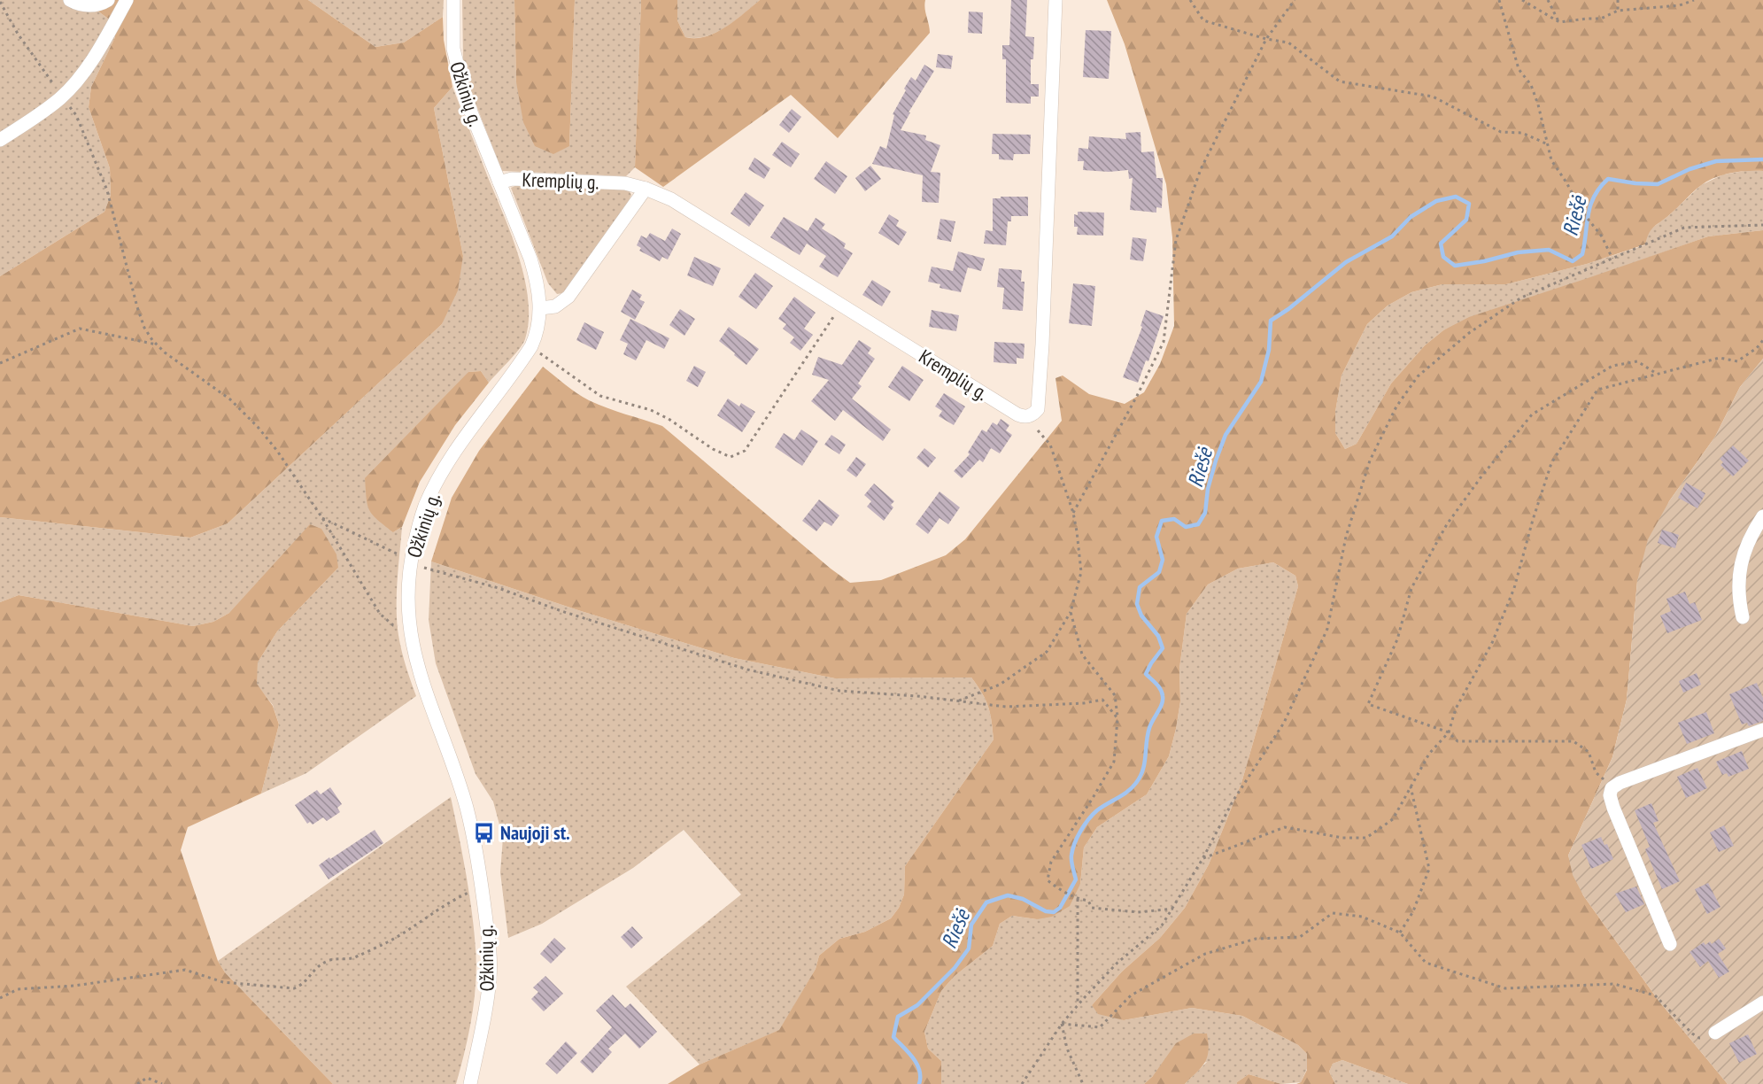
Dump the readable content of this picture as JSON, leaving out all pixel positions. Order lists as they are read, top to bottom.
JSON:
{
  "streets": {
    "street": ["Ožkinių g.", "Kremplių g."]
  },
  "crossings": [
    ["Ožkinių g.", "Kremplių g."]
  ],
  "water": ["Riešė"],
  "places": {
    "bus stop": ["Naujoji st."]
  }
}
